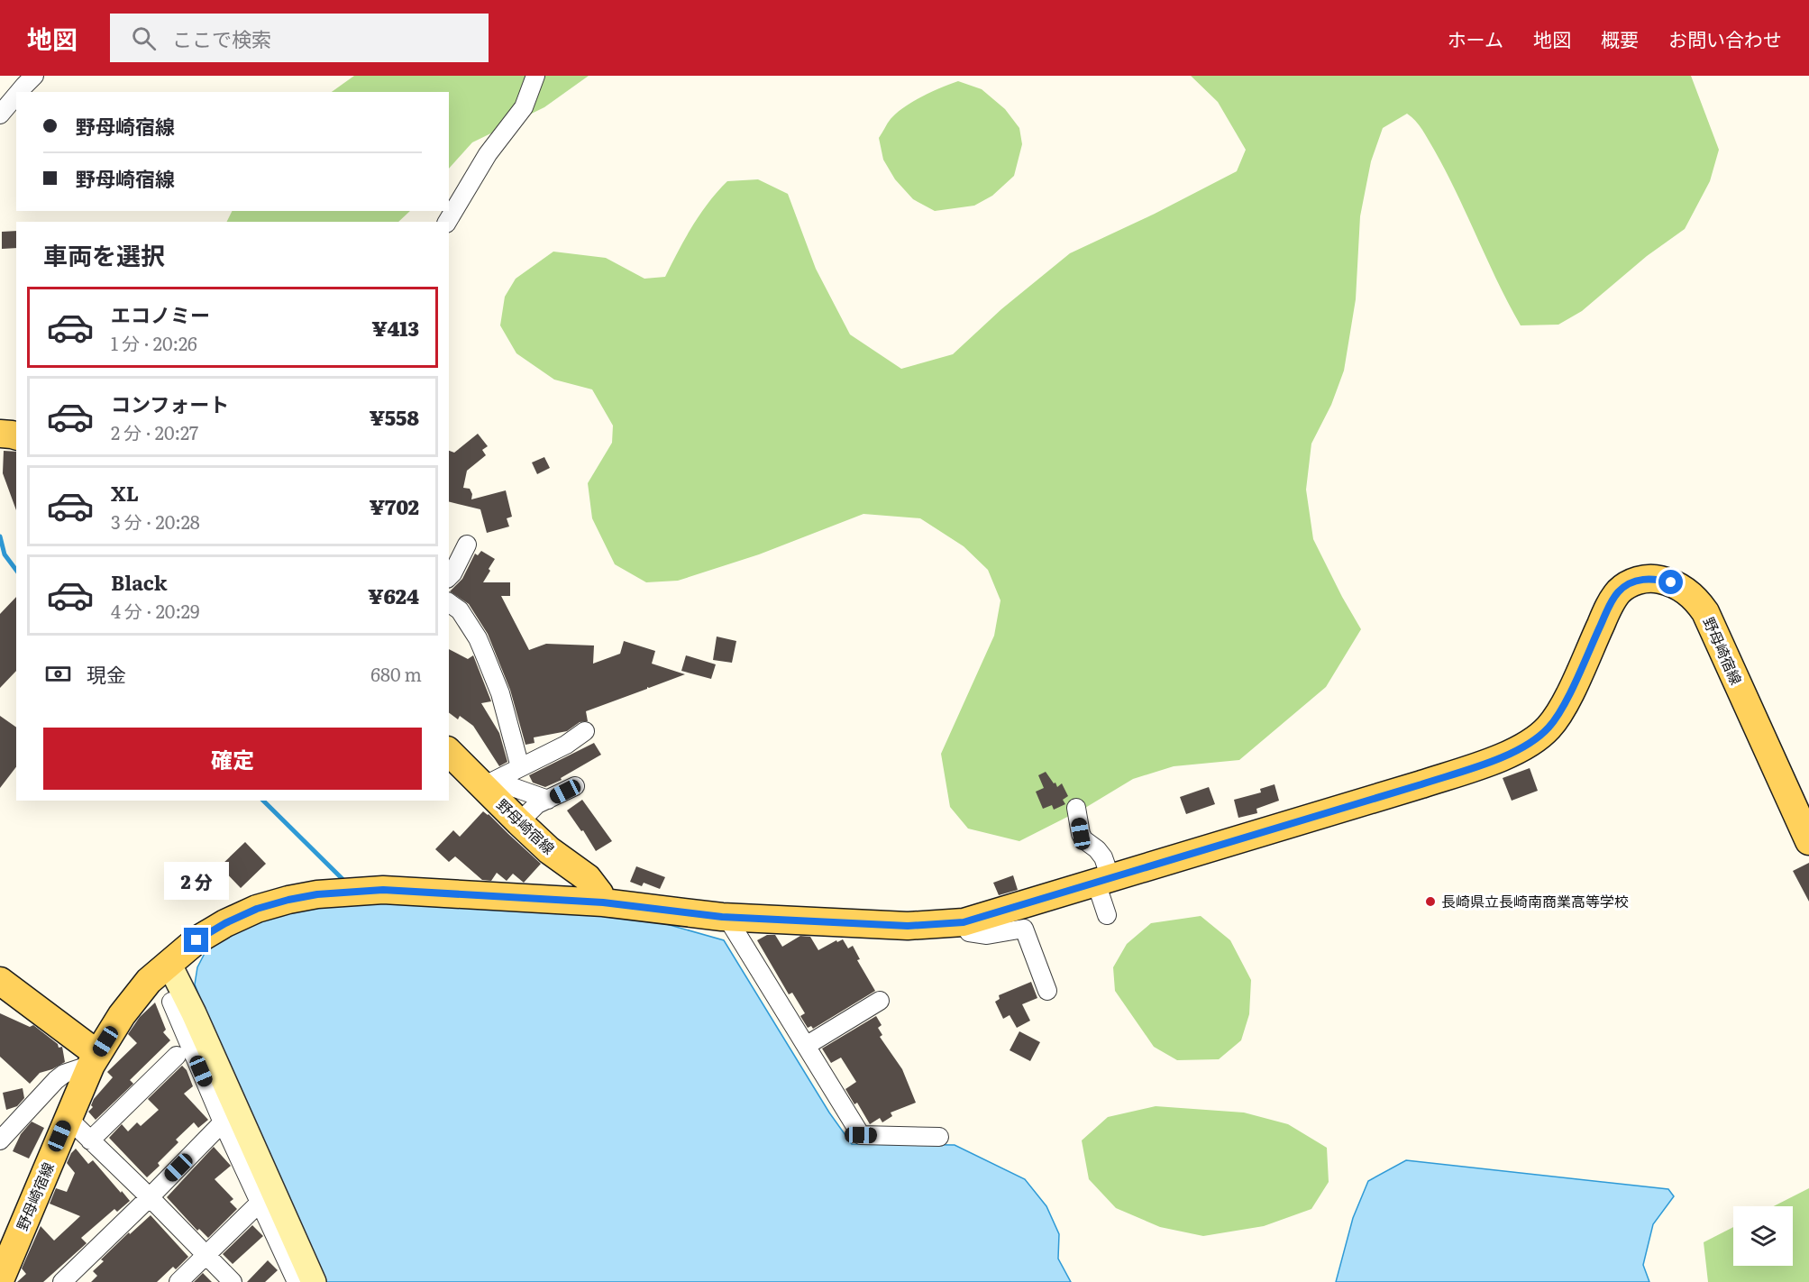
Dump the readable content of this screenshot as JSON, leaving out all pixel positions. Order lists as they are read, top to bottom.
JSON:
{
  "streets": {
    "main road": ["野母崎宿線"]
  },
  "places": ["長崎県立長崎南商業高等学校"],
  "page": {
    "header": "地図",
    "search": "ここで検索",
    "nav": [
      "ホーム",
      "地図",
      "概要",
      "お問い合わせ"
    ],
    "banner": ["野母崎宿線", "野母崎宿線"],
    "heading": "車両を選択",
    "list": [
      {
        "name": "エコノミー",
        "note": "1 分 · 20:26",
        "value": "¥413"
      },
      {
        "name": "コンフォート",
        "note": "2 分 · 20:27",
        "value": "¥558"
      },
      {
        "name": "XL",
        "note": "3 分 · 20:28",
        "value": "¥702"
      },
      {
        "name": "Black",
        "note": "4 分 · 20:29",
        "value": "¥624"
      }
    ],
    "pay": ["現金", "680 m"],
    "buttons": "確定",
    "bubble": "2 分"
  }
}
